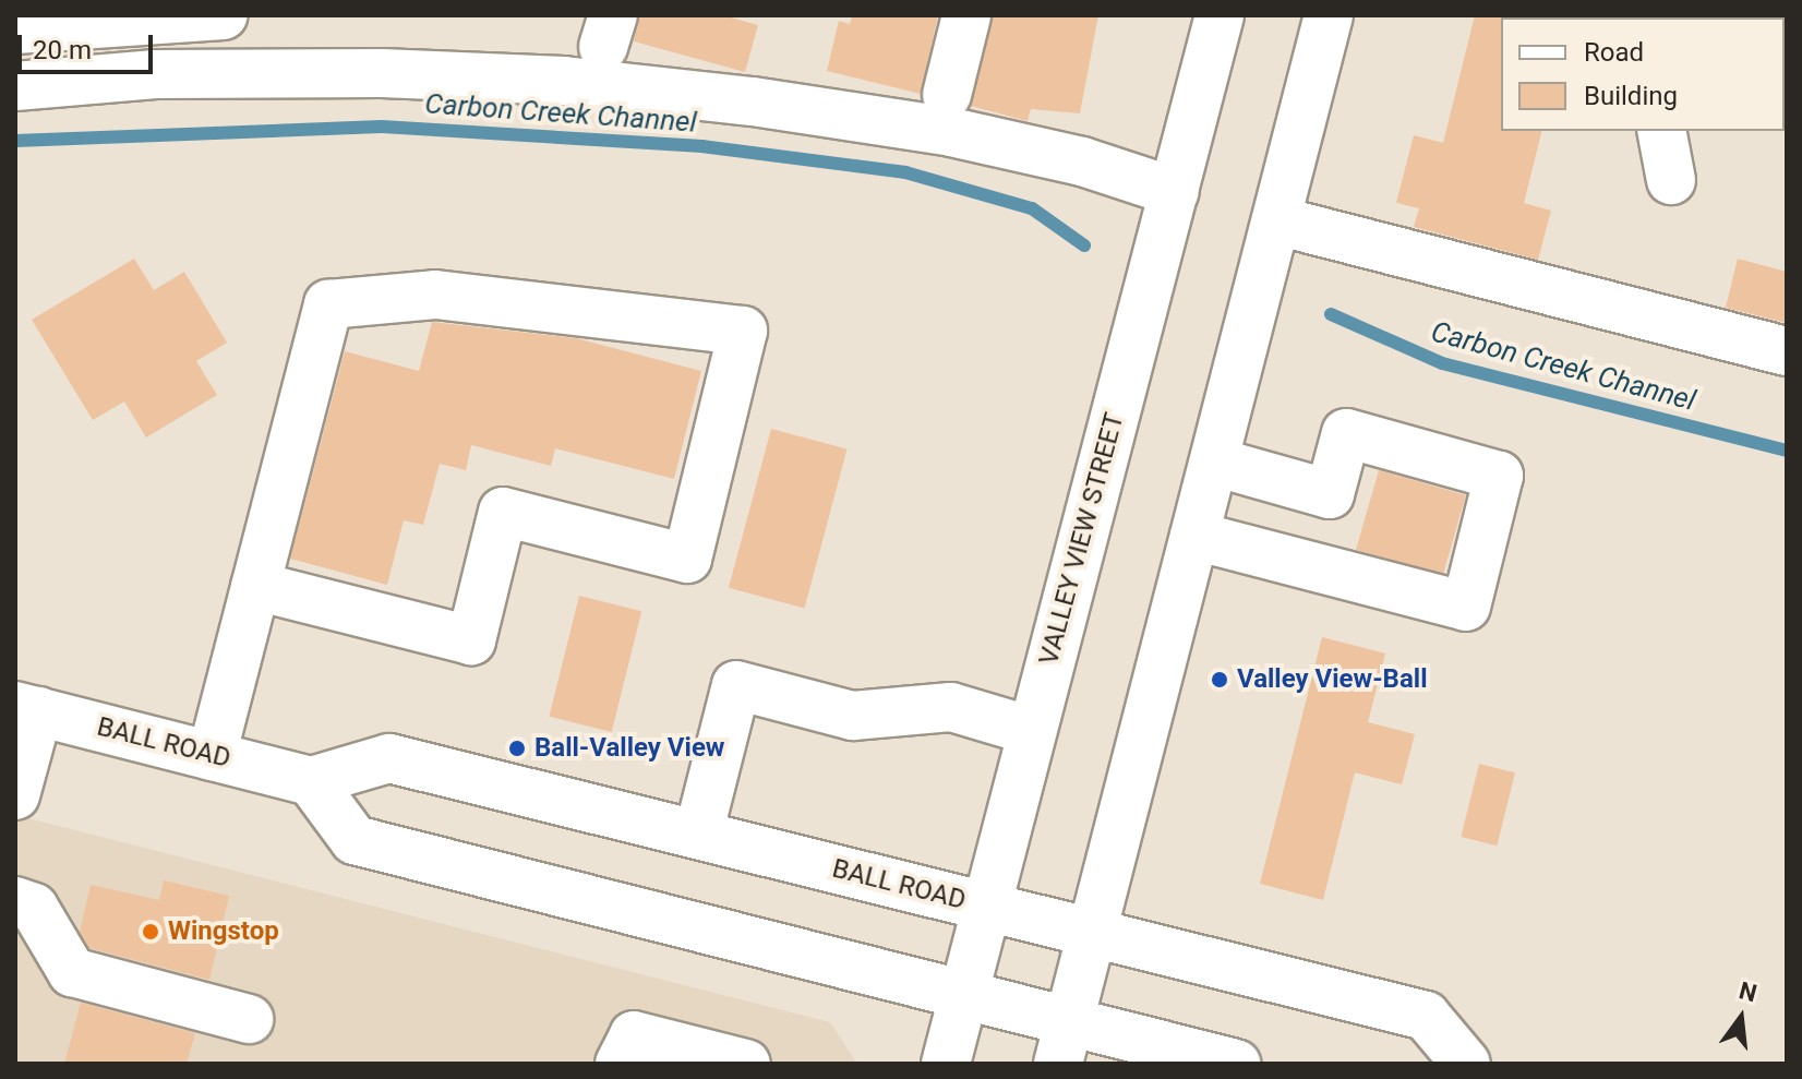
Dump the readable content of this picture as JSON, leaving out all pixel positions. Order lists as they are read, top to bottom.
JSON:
{
  "streets": {
    "main road": ["VALLEY VIEW STREET", "BALL ROAD"]
  },
  "crossings": [
    ["VALLEY VIEW STREET", "BALL ROAD"]
  ],
  "water": ["Carbon Creek Channel"],
  "places": ["Valley View-Ball", "Ball-Valley View", "Wingstop"],
  "legend": ["Road", "Building"],
  "scale_bar": "20 m",
  "north": "top"
}
